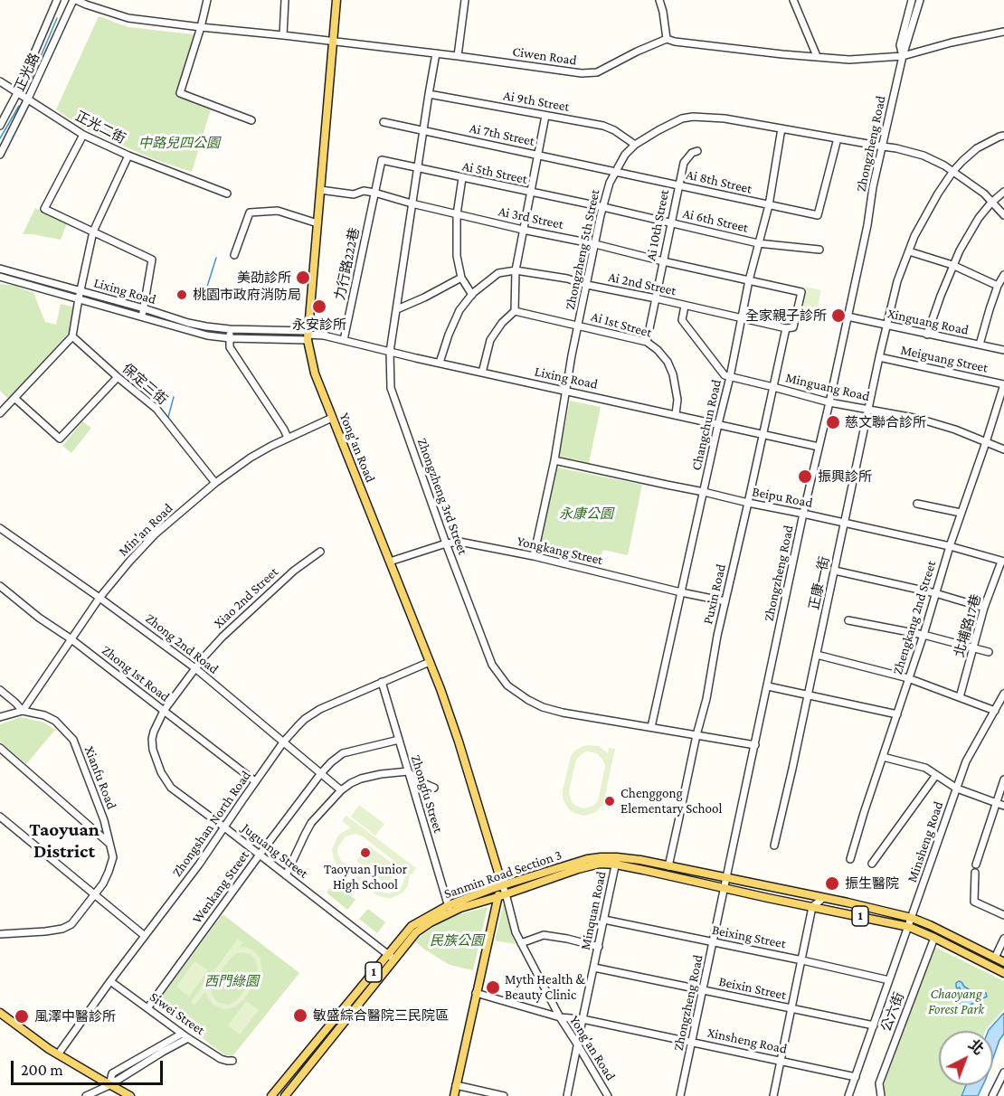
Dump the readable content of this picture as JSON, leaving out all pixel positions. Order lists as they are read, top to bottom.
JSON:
{
  "streets": {
    "main road": ["Yong'an Road", "Sanmin Road Section 3", "1"],
    "street": [
      "Ciwen Road",
      "正光路",
      "Ai 9th Street",
      "正光二街",
      "Ai 7th Street",
      "Zhongzheng Road",
      "Ai 5th Street",
      "Ai 8th Street",
      "Ai 3rd Street",
      "Ai 6th Street",
      "Ai 10th Street",
      "Zhongzheng 5th Street",
      "力行路222巷",
      "Ai 2nd Street",
      "Lixing Road",
      "Xinguang Road",
      "Ai 1st Street",
      "Meiguang Street",
      "保定三街",
      "Minguang Road",
      "Changchun Road",
      "Zhongzheng 3rd Street",
      "Beipu Road",
      "Min'an Road",
      "Yongkang Street",
      "正康一街",
      "Puxin Road",
      "Xiao 2nd Street",
      "Zhengkang 2nd Street",
      "北埔路17巷",
      "Zhong 2nd Road",
      "Zhong 1st Road",
      "Xianfu Road",
      "Zhongfu Street",
      "Zhongshan North Road",
      "Minsheng Road",
      "Juguang Street",
      "Wenkang Street",
      "Minquan Road",
      "Beixing Street",
      "Beixin Street",
      "公六街",
      "Siwei Street",
      "Xinsheng Road"
    ]
  },
  "crossings": [
    ["Ciwen Road", "正光路"],
    ["Ciwen Road", "Yong'an Road"],
    ["Ciwen Road", "Zhongzheng 3rd Street"],
    ["正光路", "正光二街"],
    ["Ai 9th Street", "Zhongzheng 5th Street"],
    ["Ai 9th Street", "Zhongzheng 3rd Street"],
    ["Ai 7th Street", "Ai 8th Street"],
    ["Ai 7th Street", "Zhongzheng 5th Street"],
    ["Ai 7th Street", "Zhongzheng 3rd Street"],
    ["Zhongzheng Road", "Zhongzheng 5th Street"],
    ["Zhongzheng Road", "Lixing Road"],
    ["Zhongzheng Road", "Xinguang Road"],
    ["Zhongzheng Road", "Minguang Road"],
    ["Zhongzheng Road", "Zhongzheng 3rd Street"],
    ["Zhongzheng Road", "Beipu Road"],
    ["Zhongzheng Road", "Sanmin Road Section 3"],
    ["Zhongzheng Road", "1"],
    ["Zhongzheng Road", "Beixing Street"],
    ["Zhongzheng Road", "Beixin Street"],
    ["Zhongzheng Road", "Xinsheng Road"],
    ["Ai 5th Street", "Ai 6th Street"],
    ["Ai 5th Street", "Zhongzheng 5th Street"],
    ["Ai 5th Street", "力行路222巷"],
    ["Ai 5th Street", "Zhongzheng 3rd Street"],
    ["Ai 8th Street", "Ai 10th Street"],
    ["Ai 8th Street", "Zhongzheng 5th Street"],
    ["Ai 8th Street", "Changchun Road"],
    ["Ai 3rd Street", "Ai 10th Street"],
    ["Ai 3rd Street", "Zhongzheng 5th Street"],
    ["Ai 3rd Street", "力行路222巷"],
    ["Ai 3rd Street", "Changchun Road"],
    ["Ai 3rd Street", "Yong'an Road"],
    ["Ai 3rd Street", "Zhongzheng 3rd Street"],
    ["Ai 3rd Street", "Puxin Road"],
    ["Ai 6th Street", "Ai 10th Street"],
    ["Ai 6th Street", "Zhongzheng 5th Street"],
    ["Ai 6th Street", "Changchun Road"],
    ["Ai 10th Street", "Ai 2nd Street"],
    ["Ai 10th Street", "Ai 1st Street"],
    ["Zhongzheng 5th Street", "Ai 2nd Street"],
    ["Zhongzheng 5th Street", "Lixing Road"],
    ["Zhongzheng 5th Street", "Ai 1st Street"],
    ["Zhongzheng 5th Street", "Changchun Road"],
    ["Zhongzheng 5th Street", "Beipu Road"],
    ["Zhongzheng 5th Street", "Yongkang Street"],
    ["Zhongzheng 5th Street", "正康一街"],
    ["力行路222巷", "Lixing Road"],
    ["Ai 2nd Street", "Changchun Road"],
    ["Ai 2nd Street", "Puxin Road"],
    ["Lixing Road", "Ai 1st Street"],
    ["Lixing Road", "Changchun Road"],
    ["Lixing Road", "Yong'an Road"],
    ["Lixing Road", "Zhongzheng 3rd Street"],
    ["Lixing Road", "Puxin Road"],
    ["Xinguang Road", "正康一街"],
    ["Meiguang Street", "正康一街"],
    ["Meiguang Street", "Zhengkang 2nd Street"],
    ["保定三街", "Min'an Road"],
    ["Minguang Road", "Changchun Road"],
    ["Minguang Road", "正康一街"],
    ["Minguang Road", "Puxin Road"],
    ["Minguang Road", "Zhengkang 2nd Street"],
    ["Changchun Road", "Zhongzheng 3rd Street"],
    ["Changchun Road", "Beipu Road"],
    ["Changchun Road", "Yongkang Street"],
    ["Yong'an Road", "Min'an Road"],
    ["Yong'an Road", "Yongkang Street"],
    ["Yong'an Road", "Zhongshan North Road"],
    ["Yong'an Road", "Sanmin Road Section 3"],
    ["Yong'an Road", "Minquan Road"],
    ["Yong'an Road", "Xinsheng Road"],
    ["Zhongzheng 3rd Street", "Yongkang Street"],
    ["Zhongzheng 3rd Street", "Puxin Road"],
    ["Beipu Road", "正康一街"],
    ["Beipu Road", "Puxin Road"],
    ["Beipu Road", "Zhengkang 2nd Street"],
    ["Beipu Road", "北埔路17巷"],
    ["Min'an Road", "Zhong 2nd Road"],
    ["Min'an Road", "Zhong 1st Road"],
    ["Min'an Road", "Xianfu Road"],
    ["Yongkang Street", "Puxin Road"],
    ["Puxin Road", "Sanmin Road Section 3"],
    ["Xiao 2nd Street", "Zhong 2nd Road"],
    ["Xiao 2nd Street", "Juguang Street"],
    ["Zhong 2nd Road", "Zhongshan North Road"],
    ["Zhong 2nd Road", "Juguang Street"],
    ["Zhong 2nd Road", "Wenkang Street"],
    ["Zhong 1st Road", "Zhongshan North Road"],
    ["Zhong 1st Road", "Juguang Street"],
    ["Zhongfu Street", "Zhongshan North Road"],
    ["Zhongfu Street", "Sanmin Road Section 3"],
    ["Zhongfu Street", "Wenkang Street"],
    ["Zhongshan North Road", "Juguang Street"],
    ["Zhongshan North Road", "Siwei Street"],
    ["Minsheng Road", "1"],
    ["Minsheng Road", "Beixing Street"],
    ["Minsheng Road", "Beixin Street"],
    ["Minsheng Road", "Xinsheng Road"],
    ["Juguang Street", "Sanmin Road Section 3"],
    ["Juguang Street", "Wenkang Street"],
    ["Sanmin Road Section 3", "Minquan Road"],
    ["Sanmin Road Section 3", "1"],
    ["Wenkang Street", "Siwei Street"],
    ["Minquan Road", "Beixing Street"],
    ["Minquan Road", "Beixin Street"],
    ["Minquan Road", "Xinsheng Road"],
    ["1", "公六街"]
  ],
  "districts": ["Taoyuan District"],
  "parks": [
    "中路兒四公園",
    "永康公園",
    "民族公園",
    "西門綠園",
    "Chaoyang Forest Park"
  ],
  "places": [
    "美劭診所",
    "桃園市政府消防局",
    "永安診所",
    "全家親子診所",
    "慈文聯合診所",
    "振興診所",
    "Chenggong Elementary School",
    "Taoyuan Junior High School",
    "振生醫院",
    "Myth Health & Beauty Clinic",
    "敏盛綜合醫院三民院區",
    "風澤中醫診所"
  ],
  "scale_bar": "200 m",
  "north": "top right"
}
